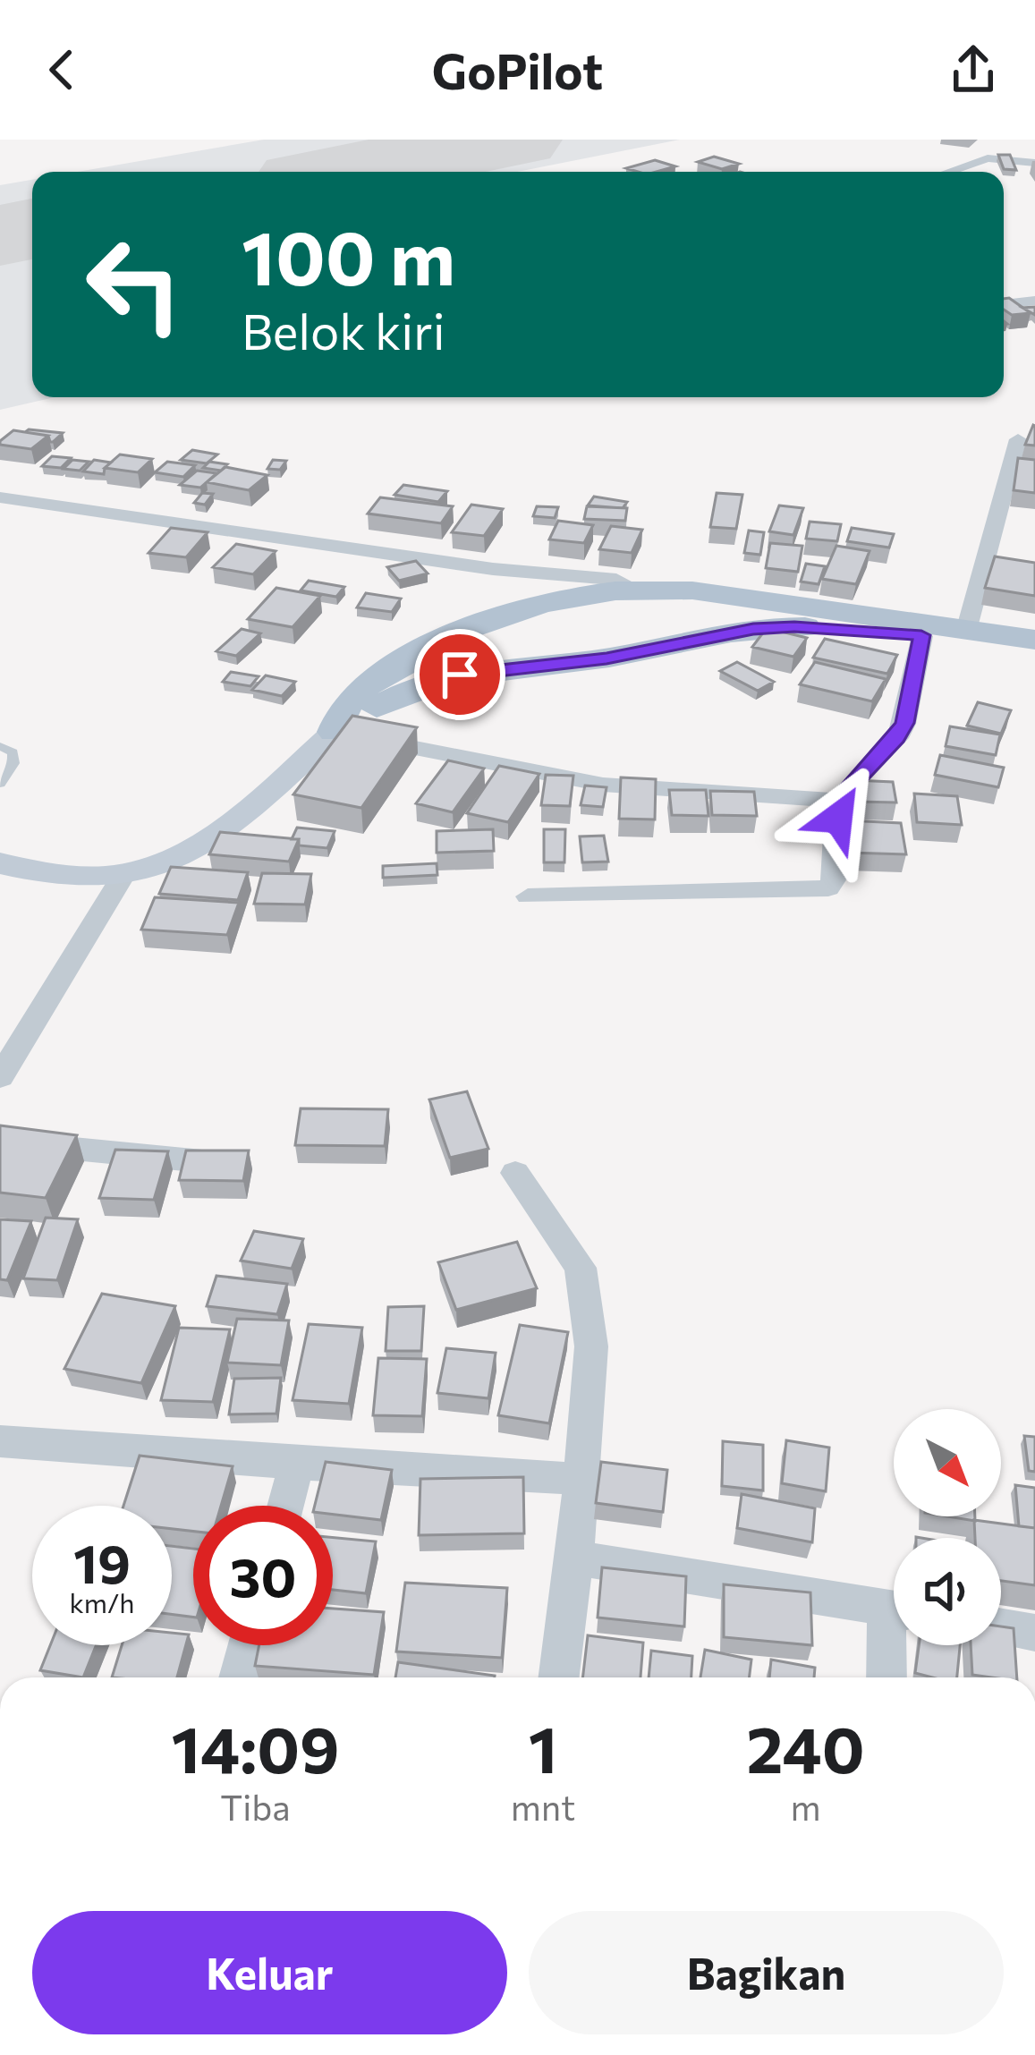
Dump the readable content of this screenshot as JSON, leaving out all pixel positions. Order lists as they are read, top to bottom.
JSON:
{
  "north": "bottom right",
  "page": {
    "header": "GoPilot",
    "turn": ["100 m", "Belok kiri"],
    "speed": "19 km/h",
    "limit": "30",
    "eta": [
      "14:09",
      "Tiba",
      "1",
      "mnt",
      "240",
      "m"
    ],
    "buttons": ["Keluar", "Bagikan"]
  }
}
